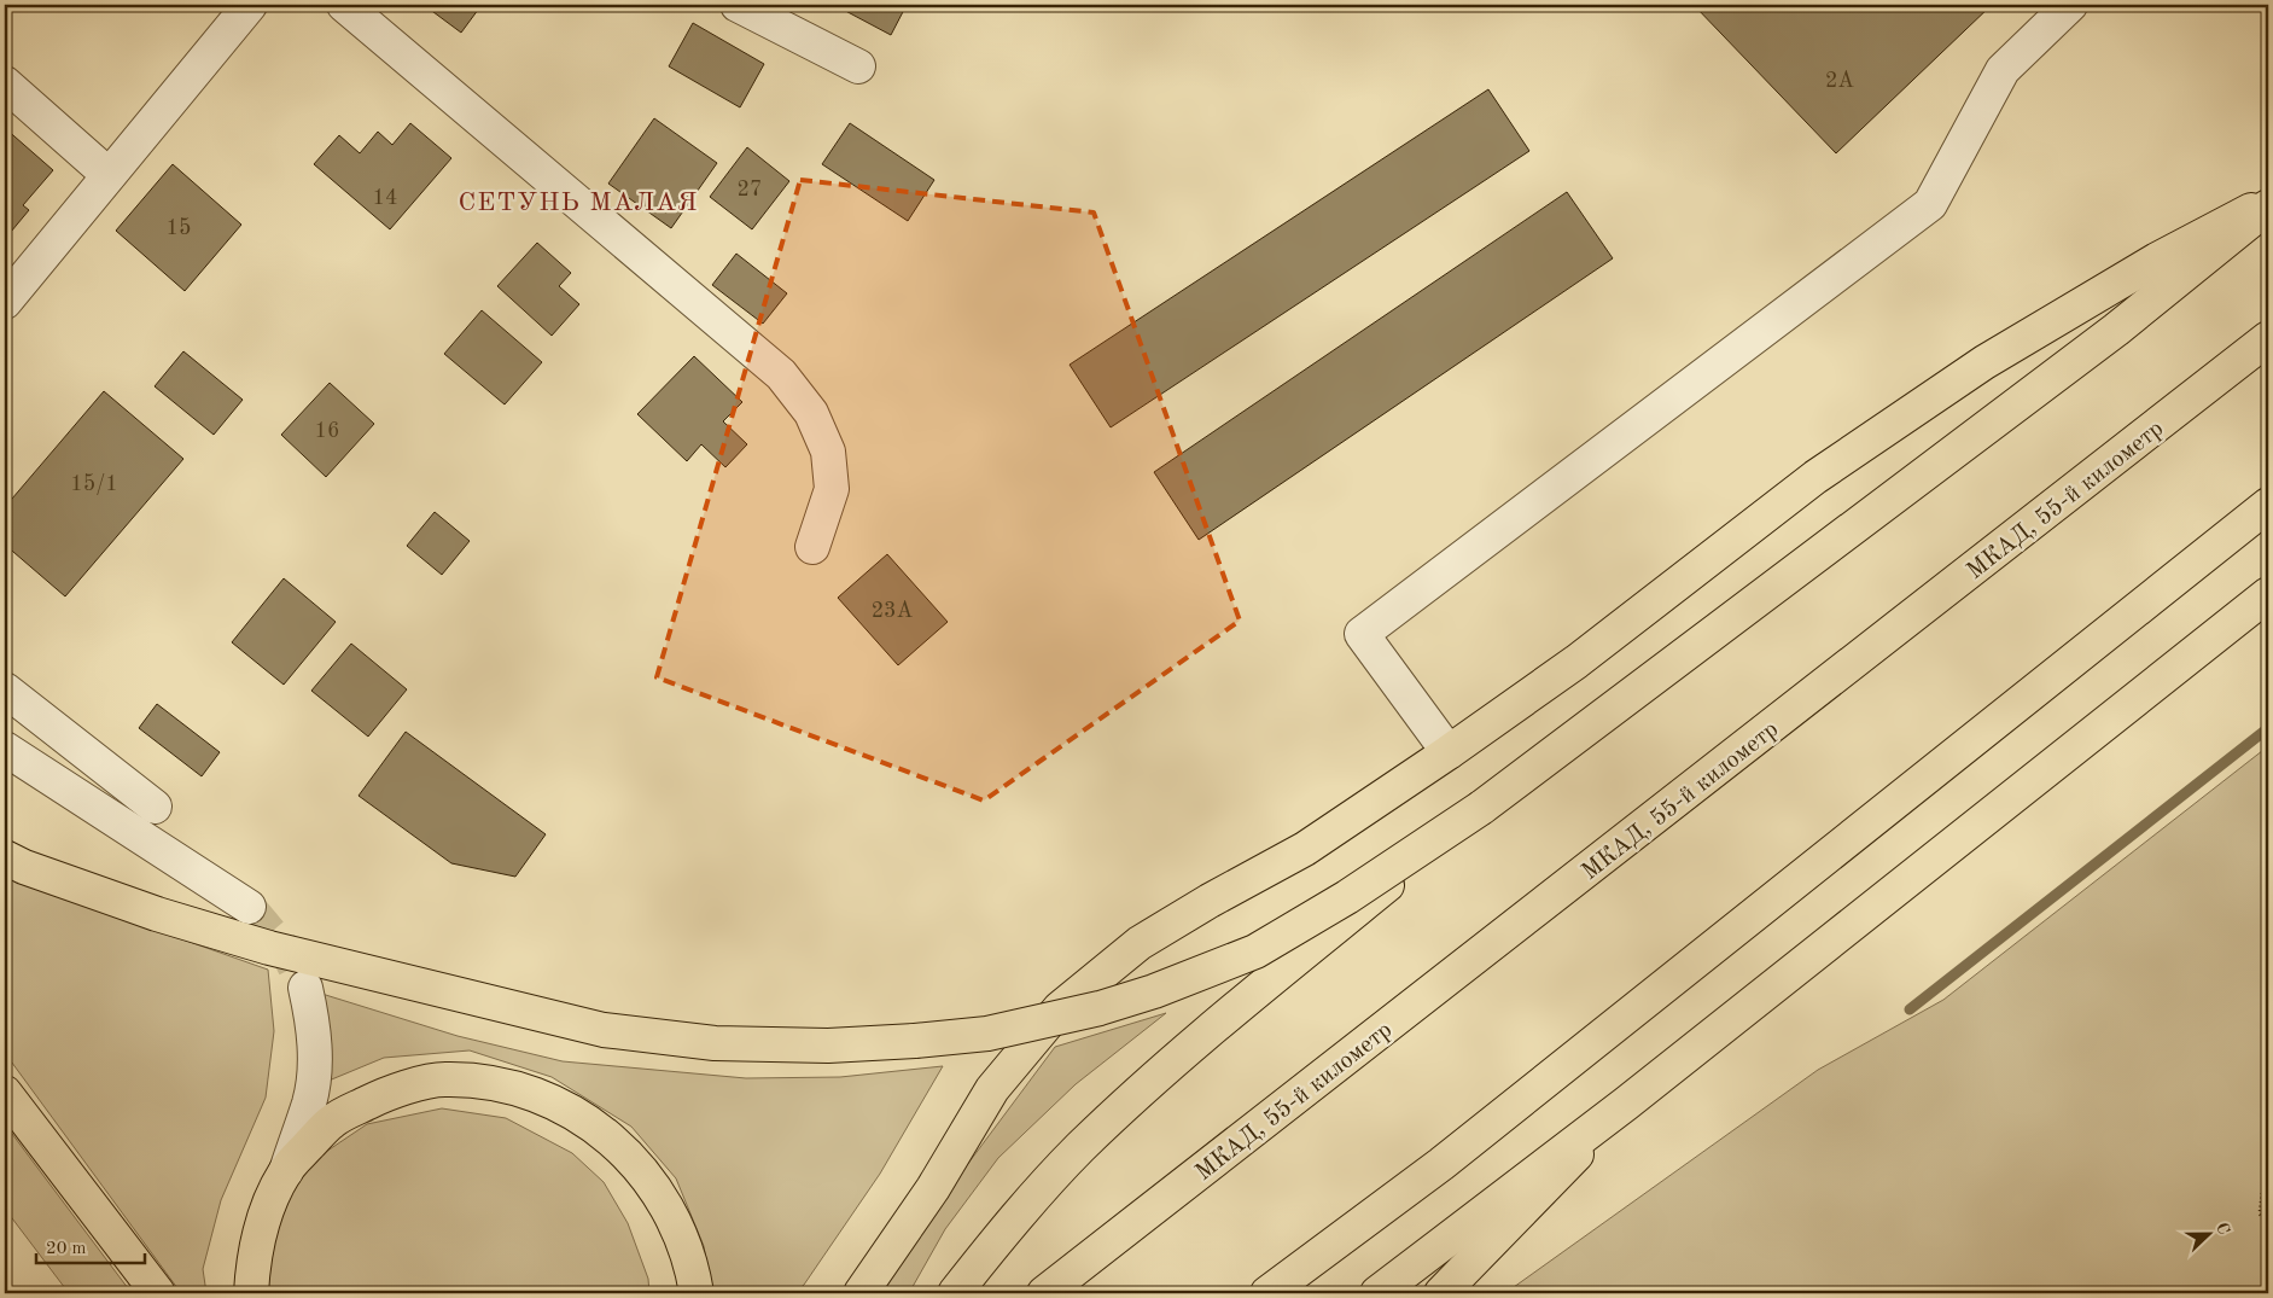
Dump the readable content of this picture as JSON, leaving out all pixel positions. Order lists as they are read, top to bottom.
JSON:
{
  "streets": {
    "main road": ["МКАД, 55-й километр"]
  },
  "districts": ["СЕТУНЬ МАЛАЯ"],
  "house_numbers": [
    "2А",
    "27",
    "14",
    "15",
    "16",
    "15/1",
    "23А"
  ],
  "scale_bar": "20 m",
  "north": "right"
}
